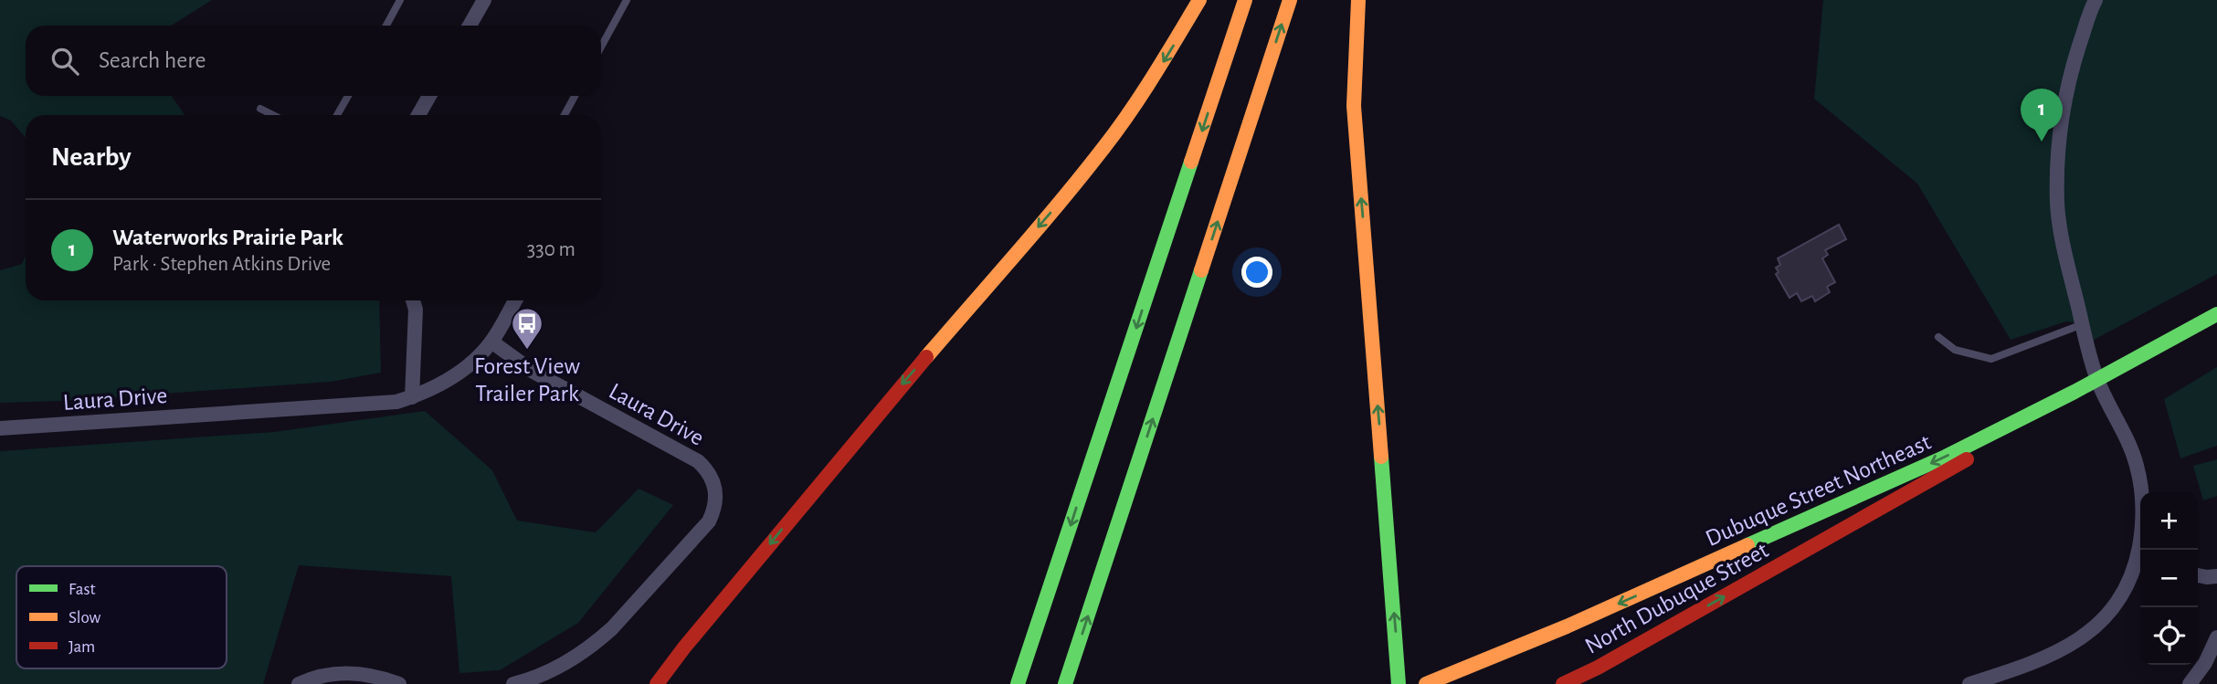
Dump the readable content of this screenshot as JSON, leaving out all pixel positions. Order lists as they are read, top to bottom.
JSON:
{
  "streets": {
    "main road": ["Dubuque Street Northeast", "North Dubuque Street"],
    "street": ["Laura Drive"]
  },
  "crossings": [
    ["Dubuque Street Northeast", "North Dubuque Street"]
  ],
  "one_way": ["Dubuque Street Northeast", "North Dubuque Street"],
  "places": {
    "bus stop": ["Forest View Trailer Park"]
  },
  "legend": ["Fast", "Slow", "Jam"],
  "page": {
    "search": "Search here",
    "pins": "1",
    "heading": "Nearby",
    "list": [
      {
        "mark": "1",
        "name": "Waterworks Prairie Park",
        "note": "Park · Stephen Atkins Drive",
        "value": "330 m"
      }
    ],
    "map_buttons": ["+", "−"]
  }
}
